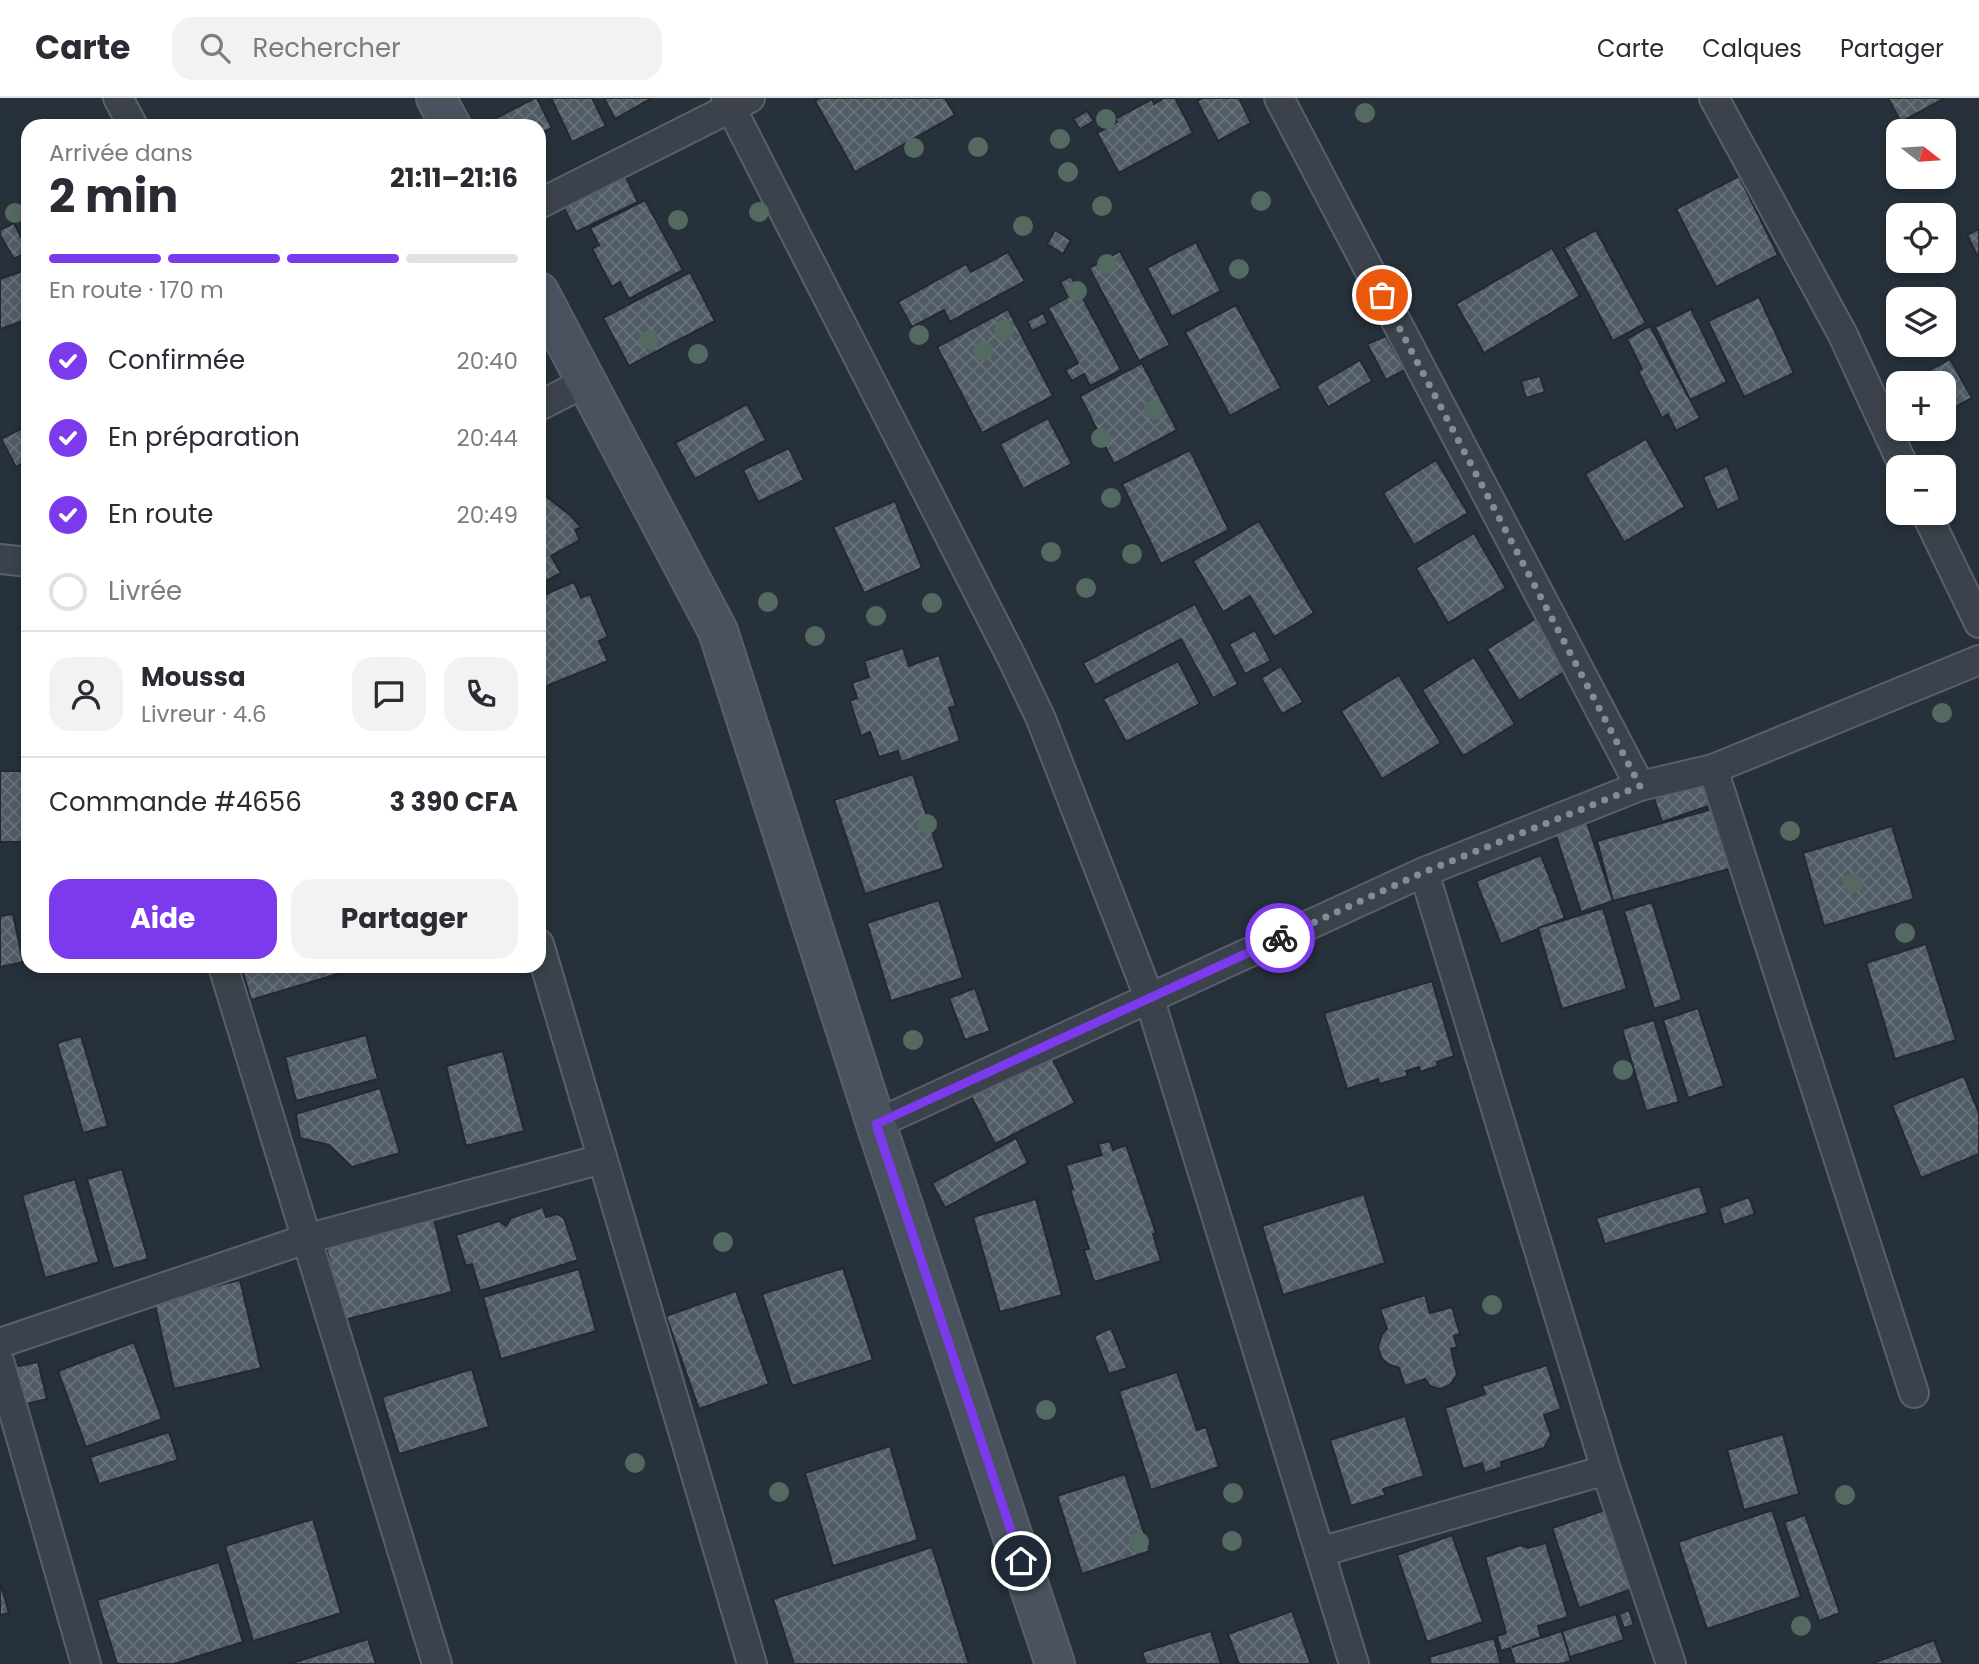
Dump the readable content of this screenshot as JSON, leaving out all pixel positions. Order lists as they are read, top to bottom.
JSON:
{
  "north": "right",
  "page": {
    "header": "Carte",
    "search": "Rechercher",
    "nav": ["Carte", "Calques", "Partager"],
    "map_buttons": ["+", "−"],
    "heading": ["2 min", "Arrivée dans", "21:11–21:16"],
    "panel": [
      "Moussa",
      "Livreur · 4.6",
      "Commande #4656",
      "3 390 CFA"
    ],
    "bar": "En route · 170 m",
    "list": [
      ["Confirmée", "20:40"],
      ["En préparation", "20:44"],
      ["En route", "20:49"],
      "Livrée"
    ],
    "buttons": ["Aide", "Partager"]
  }
}
